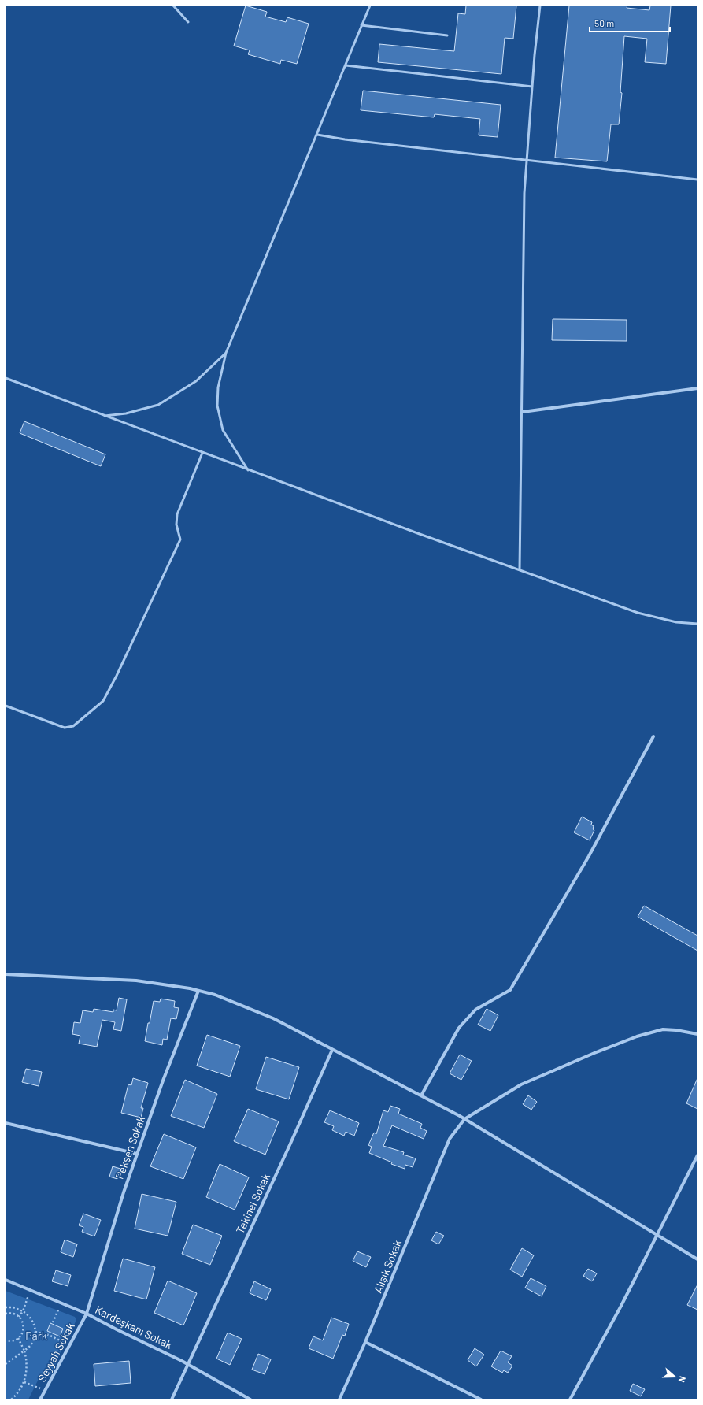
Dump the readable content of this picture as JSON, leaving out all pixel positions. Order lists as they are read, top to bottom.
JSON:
{
  "streets": {
    "street": [
      "Pekşen Sokak",
      "Tekinel Sokak",
      "Alışık Sokak",
      "Kardeşkanı Sokak",
      "Seyyah Sokak"
    ]
  },
  "crossings": [
    ["Pekşen Sokak", "Kardeşkanı Sokak"],
    ["Pekşen Sokak", "Seyyah Sokak"],
    ["Tekinel Sokak", "Kardeşkanı Sokak"],
    ["Kardeşkanı Sokak", "Seyyah Sokak"]
  ],
  "parks": ["Park"],
  "scale_bar": "50 m",
  "north": "right"
}
